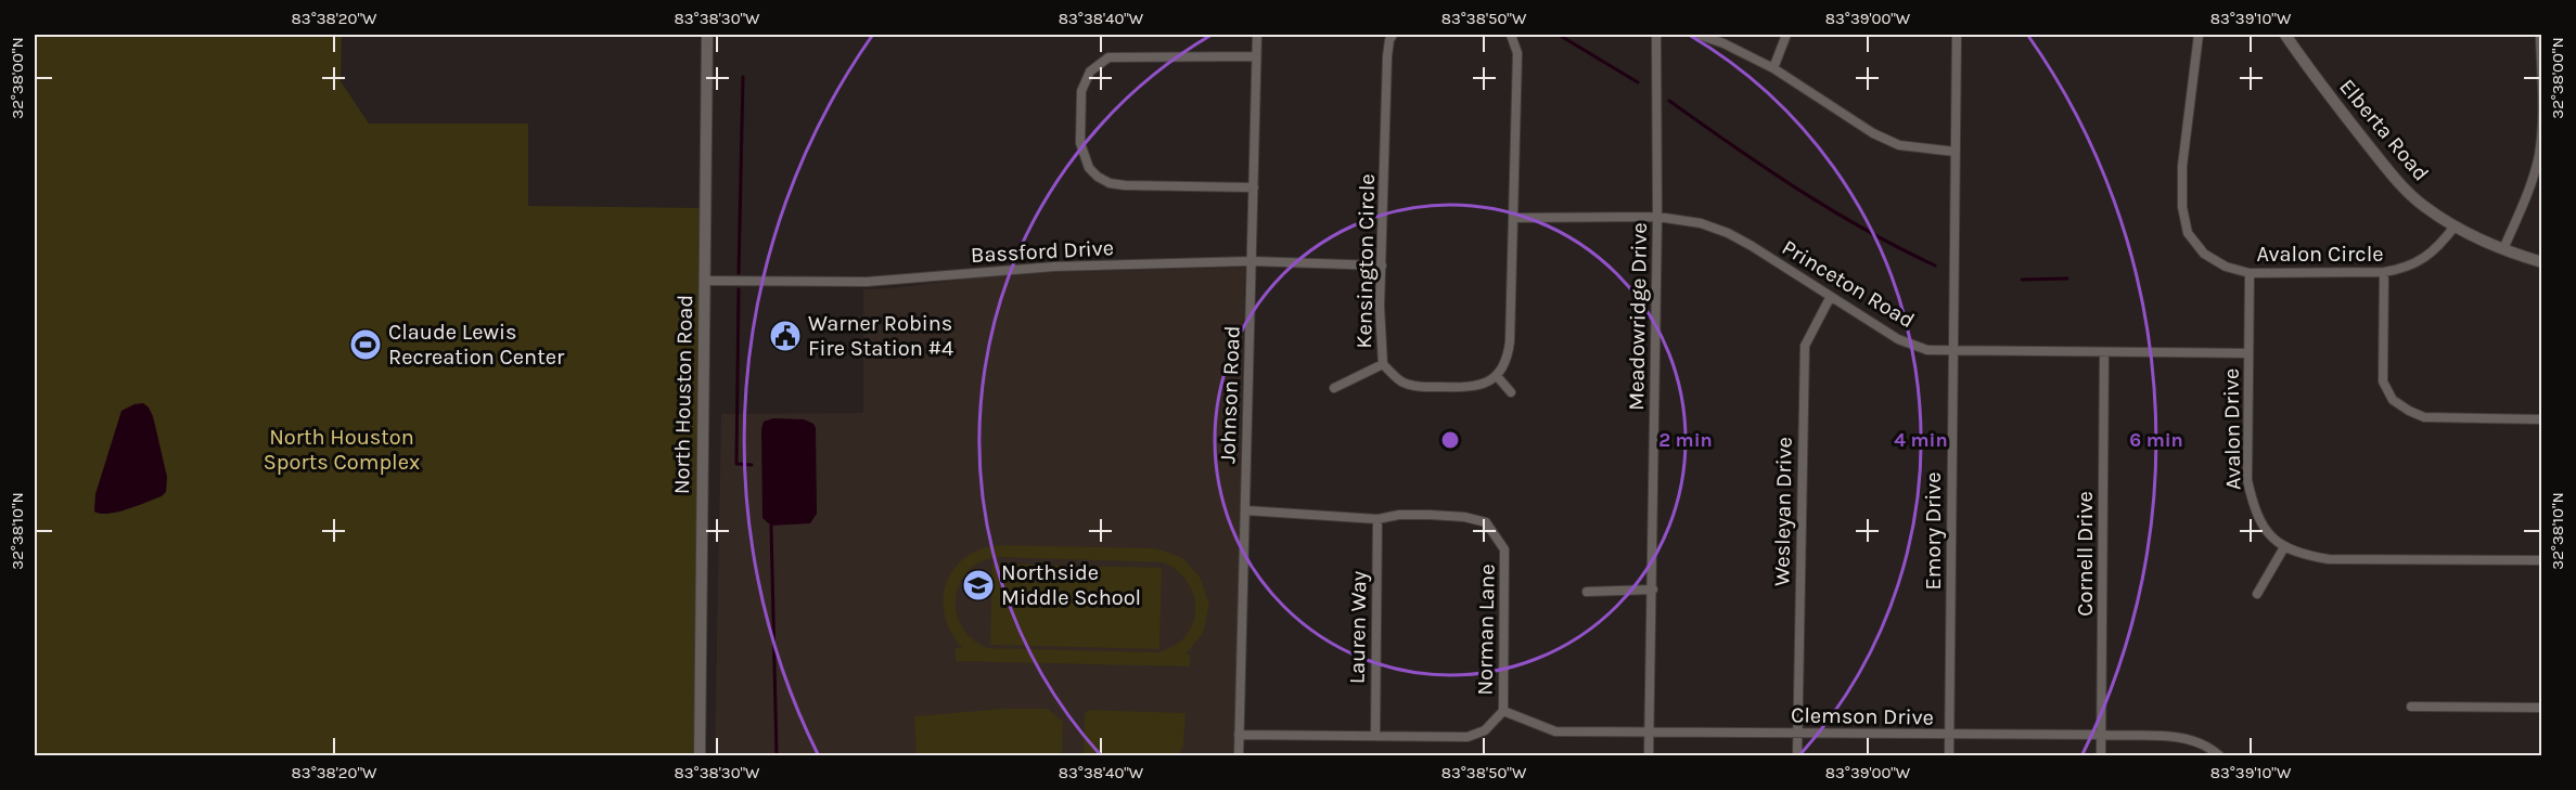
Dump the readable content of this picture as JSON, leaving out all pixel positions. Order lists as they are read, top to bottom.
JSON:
{
  "streets": {
    "street": [
      "Elberta Road",
      "Bassford Drive",
      "Avalon Circle",
      "Kensington Circle",
      "Princeton Road",
      "Meadowridge Drive",
      "North Houston Road",
      "Johnson Road",
      "Avalon Drive",
      "Wesleyan Drive",
      "Emory Drive",
      "Cornell Drive",
      "Lauren Way",
      "Norman Lane",
      "Clemson Drive"
    ]
  },
  "crossings": [
    ["Elberta Road", "Avalon Circle"],
    ["Bassford Drive", "Kensington Circle"],
    ["Bassford Drive", "North Houston Road"],
    ["Bassford Drive", "Johnson Road"],
    ["Avalon Circle", "Avalon Drive"],
    ["Princeton Road", "Meadowridge Drive"],
    ["Princeton Road", "Avalon Drive"],
    ["Princeton Road", "Wesleyan Drive"],
    ["Princeton Road", "Emory Drive"],
    ["Princeton Road", "Cornell Drive"],
    ["Meadowridge Drive", "Clemson Drive"],
    ["Johnson Road", "Norman Lane"],
    ["Wesleyan Drive", "Clemson Drive"],
    ["Emory Drive", "Clemson Drive"],
    ["Cornell Drive", "Clemson Drive"],
    ["Lauren Way", "Norman Lane"],
    ["Norman Lane", "Clemson Drive"]
  ],
  "parks": ["North Houston Sports Complex"],
  "places": {
    "public building": ["Warner Robins Fire Station #4"],
    "sports": ["Claude Lewis Recreation Center"],
    "school or university": ["Northside Middle School"]
  },
  "coordinates": [
    "83°38'20\"W",
    "83°38'30\"W",
    "83°38'40\"W",
    "83°38'50\"W",
    "83°39'00\"W",
    "83°39'10\"W",
    "32°38'00\"N",
    "32°38'10\"N"
  ],
  "rings": ["2 min", "4 min", "6 min"]
}
